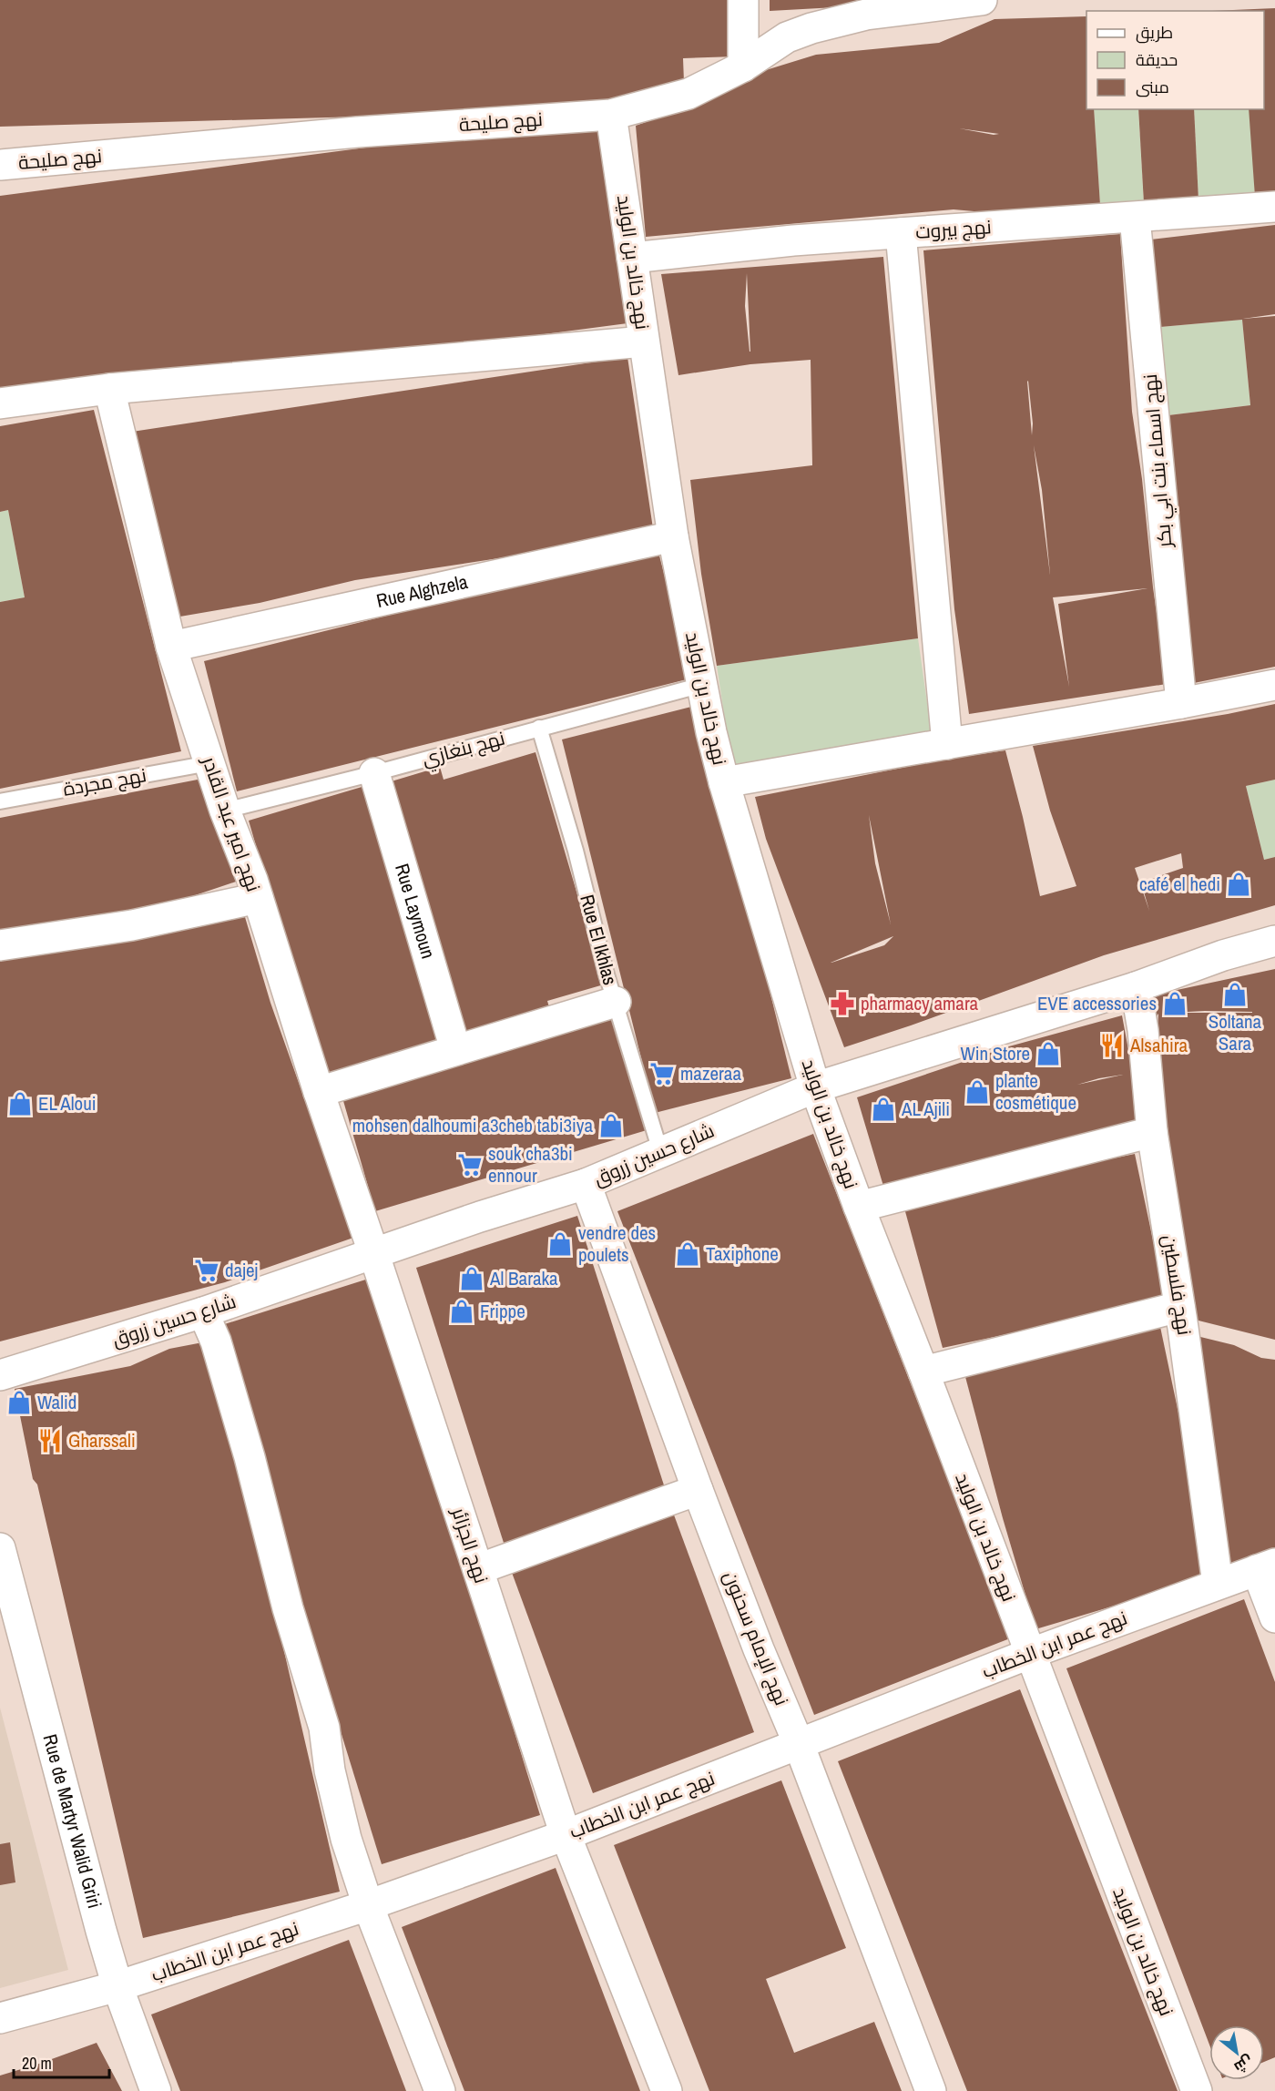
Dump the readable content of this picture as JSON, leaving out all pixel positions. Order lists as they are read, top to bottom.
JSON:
{
  "streets": {
    "street": [
      "نهج صليحة",
      "نهج بيروت",
      "نهج خالد بن الوليد",
      "نهج اسماء بنت ابي بكر",
      "Rue Alghzela",
      "نهج امير عبد القادر",
      "Rue Laymoun",
      "شارع حسين زروق",
      "نهج فلسطين",
      "نهج الجزائر",
      "نهج الإمام سحنون",
      "نهج عمر ابن الخطاب",
      "Rue de Martyr Walid Griri"
    ],
    "lane": ["نهج بنغازي", "نهج مجردة", "Rue El Ikhlas"]
  },
  "crossings": [
    ["نهج صليحة", "نهج خالد بن الوليد"],
    ["نهج بيروت", "نهج خالد بن الوليد"],
    ["نهج بيروت", "نهج اسماء بنت ابي بكر"],
    ["نهج خالد بن الوليد", "Rue Alghzela"],
    ["نهج خالد بن الوليد", "نهج بنغازي"],
    ["نهج خالد بن الوليد", "شارع حسين زروق"],
    ["نهج خالد بن الوليد", "نهج عمر ابن الخطاب"],
    ["Rue Alghzela", "نهج امير عبد القادر"],
    ["نهج بنغازي", "نهج امير عبد القادر"],
    ["نهج بنغازي", "Rue Laymoun"],
    ["نهج بنغازي", "Rue El Ikhlas"],
    ["نهج مجردة", "نهج امير عبد القادر"],
    ["نهج امير عبد القادر", "شارع حسين زروق"],
    ["نهج امير عبد القادر", "نهج الجزائر"],
    ["Rue El Ikhlas", "شارع حسين زروق"],
    ["شارع حسين زروق", "نهج فلسطين"],
    ["شارع حسين زروق", "نهج الجزائر"],
    ["شارع حسين زروق", "نهج الإمام سحنون"],
    ["نهج فلسطين", "نهج عمر ابن الخطاب"],
    ["نهج الجزائر", "نهج عمر ابن الخطاب"],
    ["نهج الإمام سحنون", "نهج عمر ابن الخطاب"],
    ["نهج عمر ابن الخطاب", "Rue de Martyr Walid Griri"]
  ],
  "places": {
    "shop": [
      "café el hedi",
      "Soltana Sara",
      "EVE accessories",
      "Win Store",
      "plante cosmétique",
      "EL Aloui",
      "AL Ajili",
      "mohsen dalhoumi a3cheb tabi3iya",
      "vendre des poulets",
      "Taxiphone",
      "Al Baraka",
      "Frippe",
      "Walid"
    ],
    "pharmacy": ["pharmacy amara"],
    "restaurant": ["Alsahira", "Gharssali"],
    "supermarket": ["mazeraa", "souk cha3bi ennour", "dajej"]
  },
  "legend": ["طريق", "حديقة", "مبنى"],
  "scale_bar": "20 m",
  "north": "bottom right"
}
